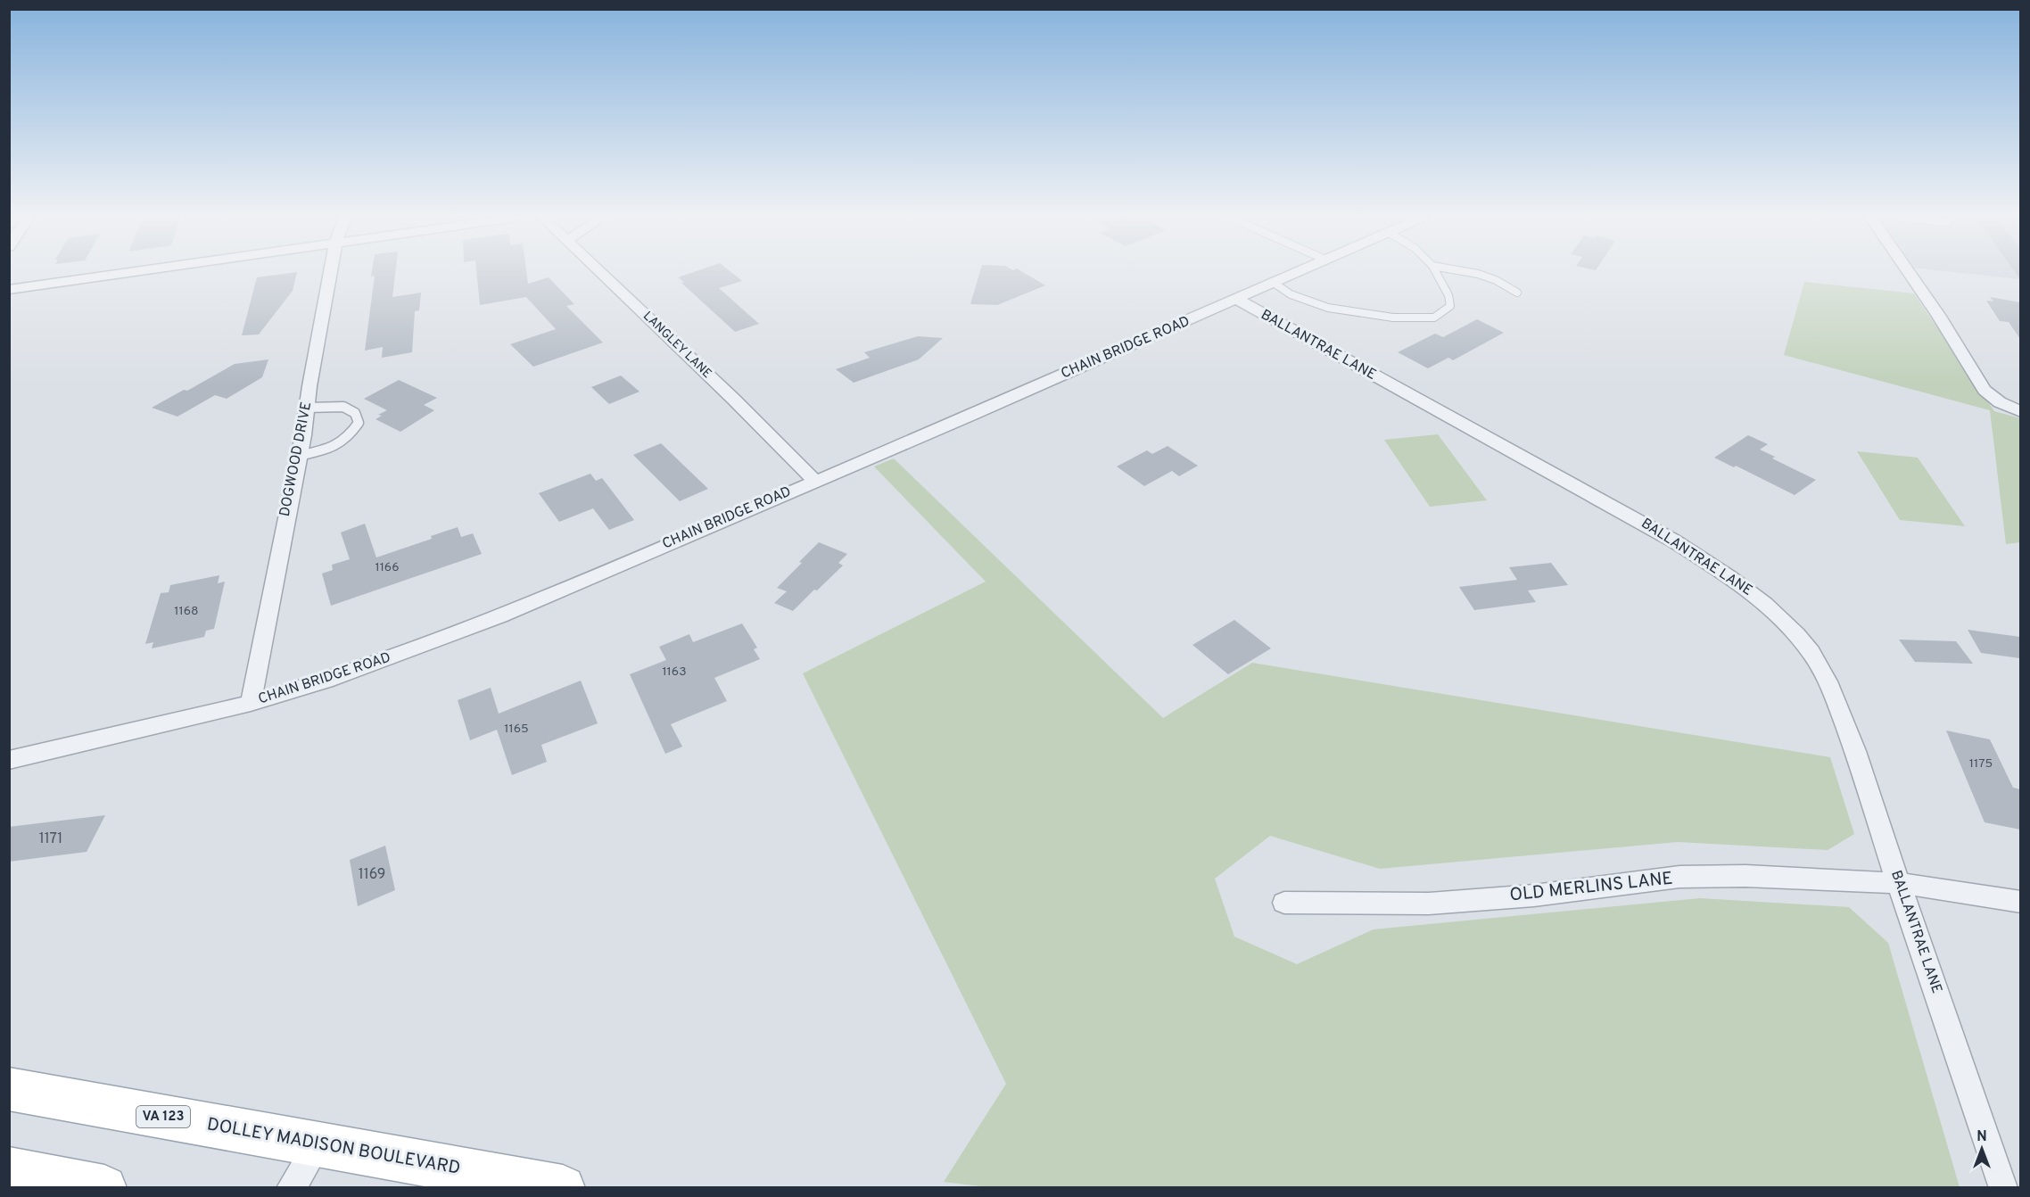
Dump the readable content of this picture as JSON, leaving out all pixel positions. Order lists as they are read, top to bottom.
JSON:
{
  "streets": {
    "main road": ["VA 123", "DOLLEY MADISON BOULEVARD"],
    "street": [
      "LANGLEY LANE",
      "BALLANTRAE LANE",
      "CHAIN BRIDGE ROAD",
      "DOGWOOD DRIVE",
      "OLD MERLINS LANE"
    ]
  },
  "crossings": [
    ["LANGLEY LANE", "CHAIN BRIDGE ROAD"],
    ["BALLANTRAE LANE", "CHAIN BRIDGE ROAD"],
    ["BALLANTRAE LANE", "OLD MERLINS LANE"],
    ["CHAIN BRIDGE ROAD", "DOGWOOD DRIVE"]
  ],
  "house_numbers": [
    "1166",
    "1168",
    "1163",
    "1165",
    "1175",
    "1171",
    "1169"
  ],
  "north": "top"
}
